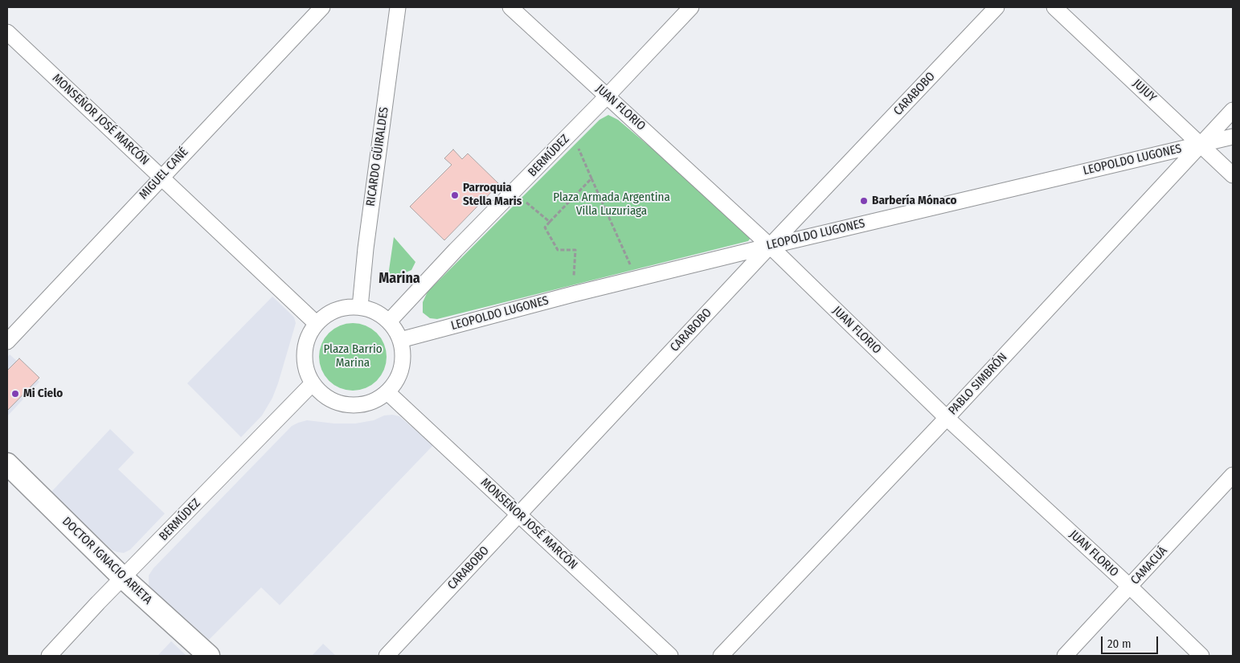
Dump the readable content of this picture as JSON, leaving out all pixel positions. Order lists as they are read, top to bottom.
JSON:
{
  "streets": {
    "street": [
      "JUJUY",
      "CARABOBO",
      "JUAN FLORIO",
      "MONSEÑOR JOSÉ MARCÓN",
      "BERMÚDEZ",
      "RICARDO GÜIRALDES",
      "LEOPOLDO LUGONES",
      "MIGUEL CANÉ",
      "PABLO SIMBRÓN",
      "DOCTOR IGNACIO ARIETA",
      "CAMACUÁ"
    ]
  },
  "crossings": [
    ["JUJUY", "LEOPOLDO LUGONES"],
    ["JUJUY", "PABLO SIMBRÓN"],
    ["CARABOBO", "JUAN FLORIO"],
    ["CARABOBO", "MONSEÑOR JOSÉ MARCÓN"],
    ["CARABOBO", "LEOPOLDO LUGONES"],
    ["JUAN FLORIO", "BERMÚDEZ"],
    ["JUAN FLORIO", "LEOPOLDO LUGONES"],
    ["JUAN FLORIO", "PABLO SIMBRÓN"],
    ["JUAN FLORIO", "CAMACUÁ"],
    ["MONSEÑOR JOSÉ MARCÓN", "BERMÚDEZ"],
    ["MONSEÑOR JOSÉ MARCÓN", "RICARDO GÜIRALDES"],
    ["MONSEÑOR JOSÉ MARCÓN", "LEOPOLDO LUGONES"],
    ["MONSEÑOR JOSÉ MARCÓN", "MIGUEL CANÉ"],
    ["BERMÚDEZ", "RICARDO GÜIRALDES"],
    ["BERMÚDEZ", "LEOPOLDO LUGONES"],
    ["BERMÚDEZ", "DOCTOR IGNACIO ARIETA"],
    ["RICARDO GÜIRALDES", "LEOPOLDO LUGONES"],
    ["LEOPOLDO LUGONES", "PABLO SIMBRÓN"]
  ],
  "districts": ["Marina"],
  "parks": ["Plaza Armada Argentina Villa Luzuriaga", "Plaza Barrio Marina"],
  "places": ["Parroquia Stella Maris", "Barbería Mónaco", "Mi Cielo"],
  "scale_bar": "20 m"
}
